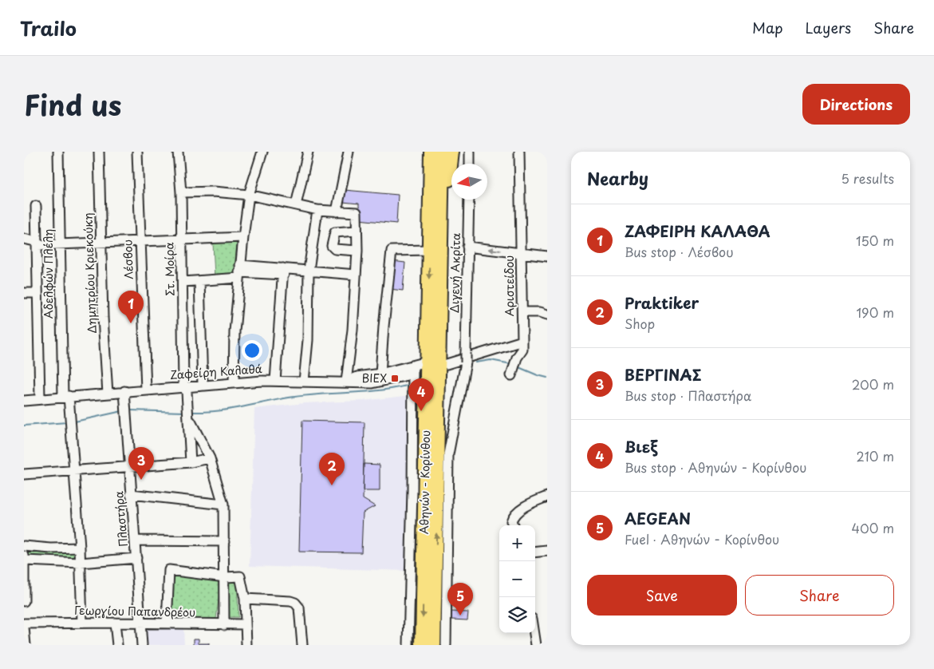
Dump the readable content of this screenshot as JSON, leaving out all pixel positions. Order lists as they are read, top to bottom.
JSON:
{
  "streets": {
    "highway": ["Αθηνών - Κορίνθου"],
    "street": [
      "Λέσβου",
      "Στ. Μοίρα",
      "Δημητρίου Κριεκούκη",
      "Διγενή Ακρίτα",
      "Αδελφών Πλέλη",
      "Αριστείδου",
      "Ζαφείρη Καλαθά",
      "Πλαστήρα",
      "Γεωργίου Παπανδρέου"
    ]
  },
  "crossings": [
    ["Λέσβου", "Ζαφείρη Καλαθά"],
    ["Στ. Μοίρα", "Ζαφείρη Καλαθά"],
    ["Δημητρίου Κριεκούκη", "Ζαφείρη Καλαθά"],
    ["Αδελφών Πλέλη", "Ζαφείρη Καλαθά"],
    ["Αδελφών Πλέλη", "Γεωργίου Παπανδρέου"],
    ["Ζαφείρη Καλαθά", "Πλαστήρα"],
    ["Πλαστήρα", "Γεωργίου Παπανδρέου"]
  ],
  "places": {
    "transit": ["ΒΙΕΧ"]
  },
  "north": "left",
  "page": {
    "header": "Trailo",
    "nav": ["Map", "Layers", "Share"],
    "title": "Find us",
    "buttons": [
      "Directions",
      ["Save", "Share"]
    ],
    "heading": ["Nearby", "5 results"],
    "list": [
      {
        "mark": "1",
        "name": "ΖΑΦΕΙΡΗ ΚΑΛΑΘΑ",
        "note": "Bus stop · Λέσβου",
        "value": "150 m"
      },
      {
        "mark": "2",
        "name": "Praktiker",
        "note": "Shop",
        "value": "190 m"
      },
      {
        "mark": "3",
        "name": "ΒΕΡΓΙΝΑΣ",
        "note": "Bus stop · Πλαστήρα",
        "value": "200 m"
      },
      {
        "mark": "4",
        "name": "Βιεξ",
        "note": "Bus stop · Αθηνών - Κορίνθου",
        "value": "210 m"
      },
      {
        "mark": "5",
        "name": "AEGEAN",
        "note": "Fuel · Αθηνών - Κορίνθου",
        "value": "400 m"
      }
    ],
    "pins": [
      "1",
      "4",
      "3",
      "2",
      "5"
    ],
    "map_buttons": ["+", "−"]
  }
}
